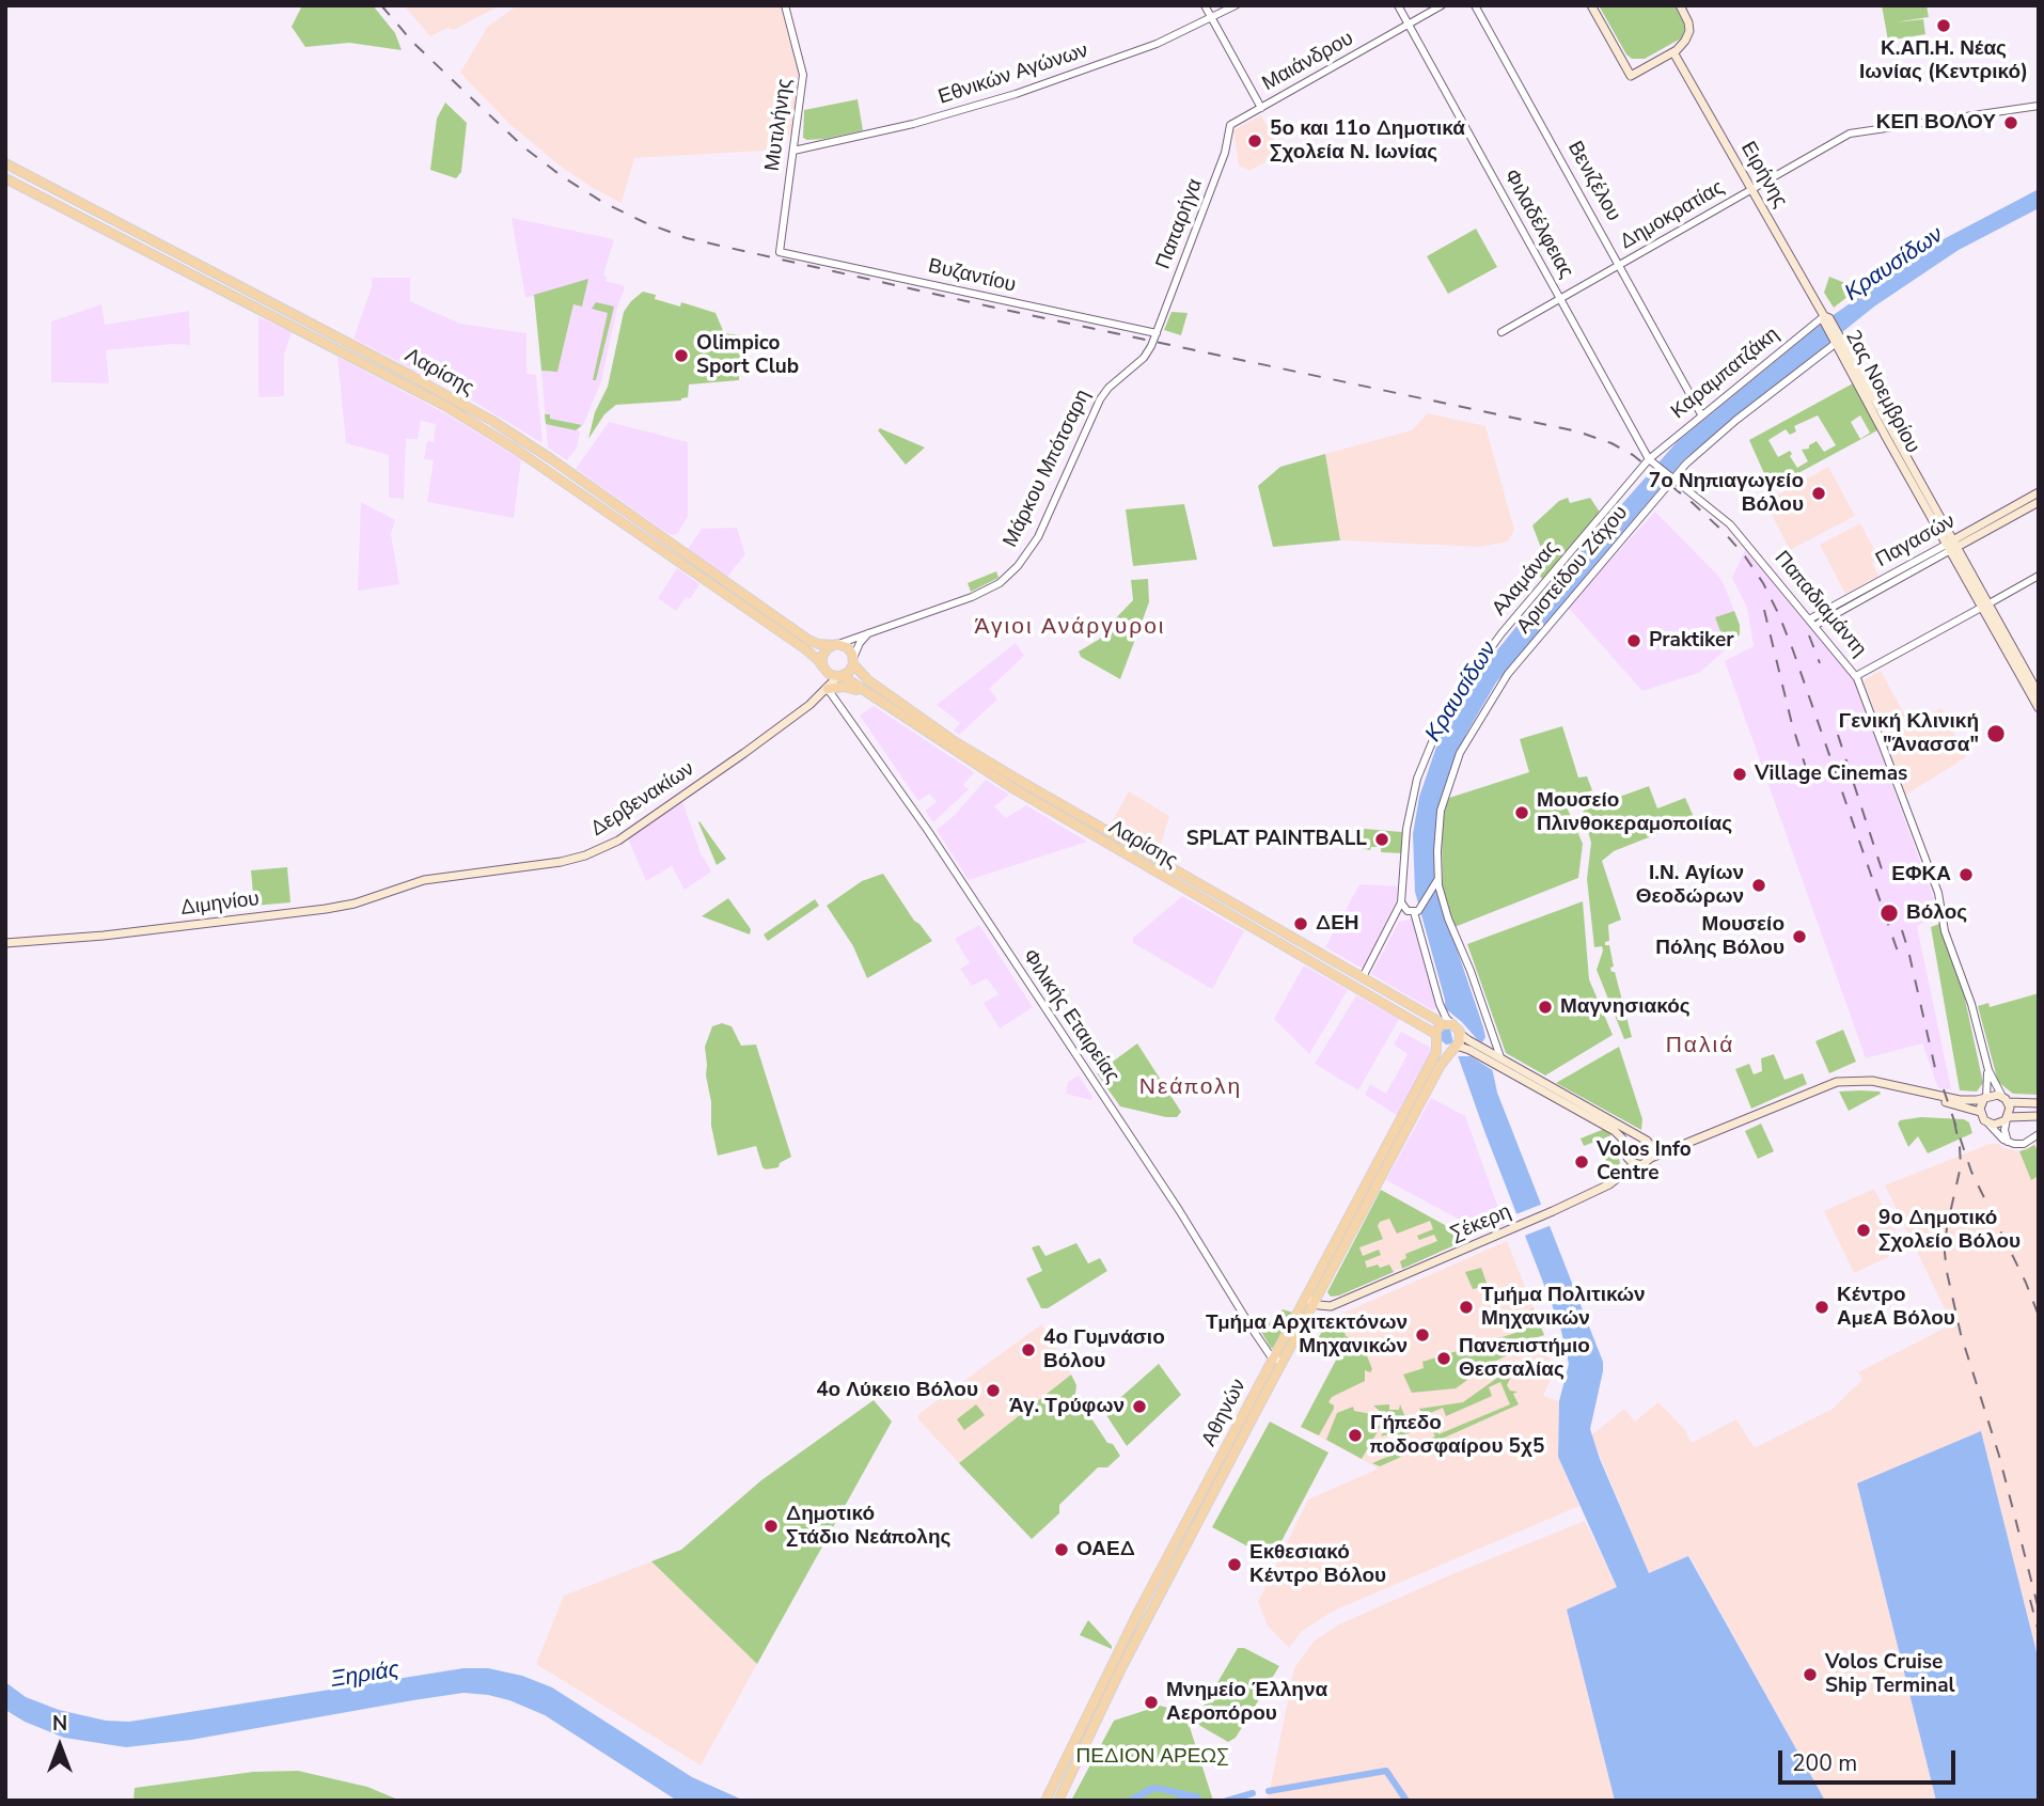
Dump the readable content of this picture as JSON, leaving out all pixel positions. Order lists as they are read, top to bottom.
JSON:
{
  "streets": {
    "main road": [
      "Ειρήνης",
      "Λαρίσης",
      "2ας Νοεμβρίου",
      "Παγασών",
      "Δερβενακίων",
      "Διμηνίου",
      "Σέκερη",
      "Αθηνών"
    ],
    "street": [
      "Μαιάνδρου",
      "Εθνικών Αγώνων",
      "Μυτιλήνης",
      "Βενιζέλου",
      "Δημοκρατίας",
      "Παπαρήγα",
      "Φιλαδέλφειας",
      "Βυζαντίου",
      "Καραμπατζάκη",
      "Μάρκου Μπότσαρη",
      "Αριστείδου Ζάχου",
      "Αλαμάνας",
      "Παπαδιαμάντη",
      "Φιλικής Εταιρείας"
    ]
  },
  "crossings": [
    ["Μαιάνδρου", "Παπαρήγα"],
    ["Μαιάνδρου", "Φιλαδέλφειας"],
    ["Εθνικών Αγώνων", "Μυτιλήνης"],
    ["Μυτιλήνης", "Βυζαντίου"],
    ["Ειρήνης", "Δημοκρατίας"],
    ["Ειρήνης", "Καραμπατζάκη"],
    ["Ειρήνης", "2ας Νοεμβρίου"],
    ["Βενιζέλου", "Δημοκρατίας"],
    ["Βενιζέλου", "Καραμπατζάκη"],
    ["Δημοκρατίας", "Φιλαδέλφειας"],
    ["Παπαρήγα", "Βυζαντίου"],
    ["Παπαρήγα", "Μάρκου Μπότσαρη"],
    ["Φιλαδέλφειας", "Καραμπατζάκη"],
    ["Φιλαδέλφειας", "Αλαμάνας"],
    ["Φιλαδέλφειας", "Παπαδιαμάντη"],
    ["Βυζαντίου", "Μάρκου Μπότσαρη"],
    ["Λαρίσης", "Μάρκου Μπότσαρη"],
    ["Λαρίσης", "Δερβενακίων"],
    ["Λαρίσης", "Αθηνών"],
    ["Καραμπατζάκη", "2ας Νοεμβρίου"],
    ["Καραμπατζάκη", "Αλαμάνας"],
    ["Καραμπατζάκη", "Παπαδιαμάντη"],
    ["2ας Νοεμβρίου", "Παγασών"],
    ["2ας Νοεμβρίου", "Αριστείδου Ζάχου"],
    ["Μάρκου Μπότσαρη", "Δερβενακίων"],
    ["Παγασών", "Παπαδιαμάντη"],
    ["Αριστείδου Ζάχου", "Παπαδιαμάντη"],
    ["Αλαμάνας", "Παπαδιαμάντη"],
    ["Δερβενακίων", "Διμηνίου"],
    ["Δερβενακίων", "Φιλικής Εταιρείας"],
    ["Φιλικής Εταιρείας", "Αθηνών"],
    ["Σέκερη", "Αθηνών"]
  ],
  "districts": ["Άγιοι Ανάργυροι", "Παλιά", "Νεάπολη"],
  "water": ["Κραυσίδων", "Ξηριάς"],
  "parks": ["ΠΕΔΙΟΝ ΑΡΕΩΣ"],
  "places": [
    "Κ.ΑΠ.Η. Νέας Ιωνίας (Κεντρικό)",
    "ΚΕΠ ΒΟΛΟΥ",
    "5ο και 11ο Δημοτικά Σχολεία Ν. Ιωνίας",
    "Olimpico Sport Club",
    "7ο Νηπιαγωγείο Βόλου",
    "Praktiker",
    "Γενική Κλινική \"Άνασσα\"",
    "Village Cinemas",
    "Μουσείο Πλινθοκεραμοποιίας",
    "SPLAT PAINTBALL",
    "ΕΦΚΑ",
    "Ι.Ν. Αγίων Θεοδώρων",
    "Βόλος",
    "ΔΕΗ",
    "Μουσείο Πόλης Βόλου",
    "Μαγνησιακός",
    "Volos Info Centre",
    "9ο Δημοτικό Σχολείο Βόλου",
    "Τμήμα Πολιτικών Μηχανικών",
    "Κέντρο ΑμεΑ Βόλου",
    "Τμήμα Αρχιτεκτόνων Μηχανικών",
    "4ο Γυμνάσιο Βόλου",
    "Πανεπιστήμιο Θεσσαλίας",
    "4ο Λύκειο Βόλου",
    "Άγ. Τρύφων",
    "Γήπεδο ποδοσφαίρου 5χ5",
    "Δημοτικό Στάδιο Νεάπολης",
    "ΟΑΕΔ",
    "Εκθεσιακό Κέντρο Βόλου",
    "Volos Cruise Ship Terminal",
    "Μνημείο Έλληνα Αεροπόρου"
  ],
  "scale_bar": "200 m",
  "north": "top"
}
